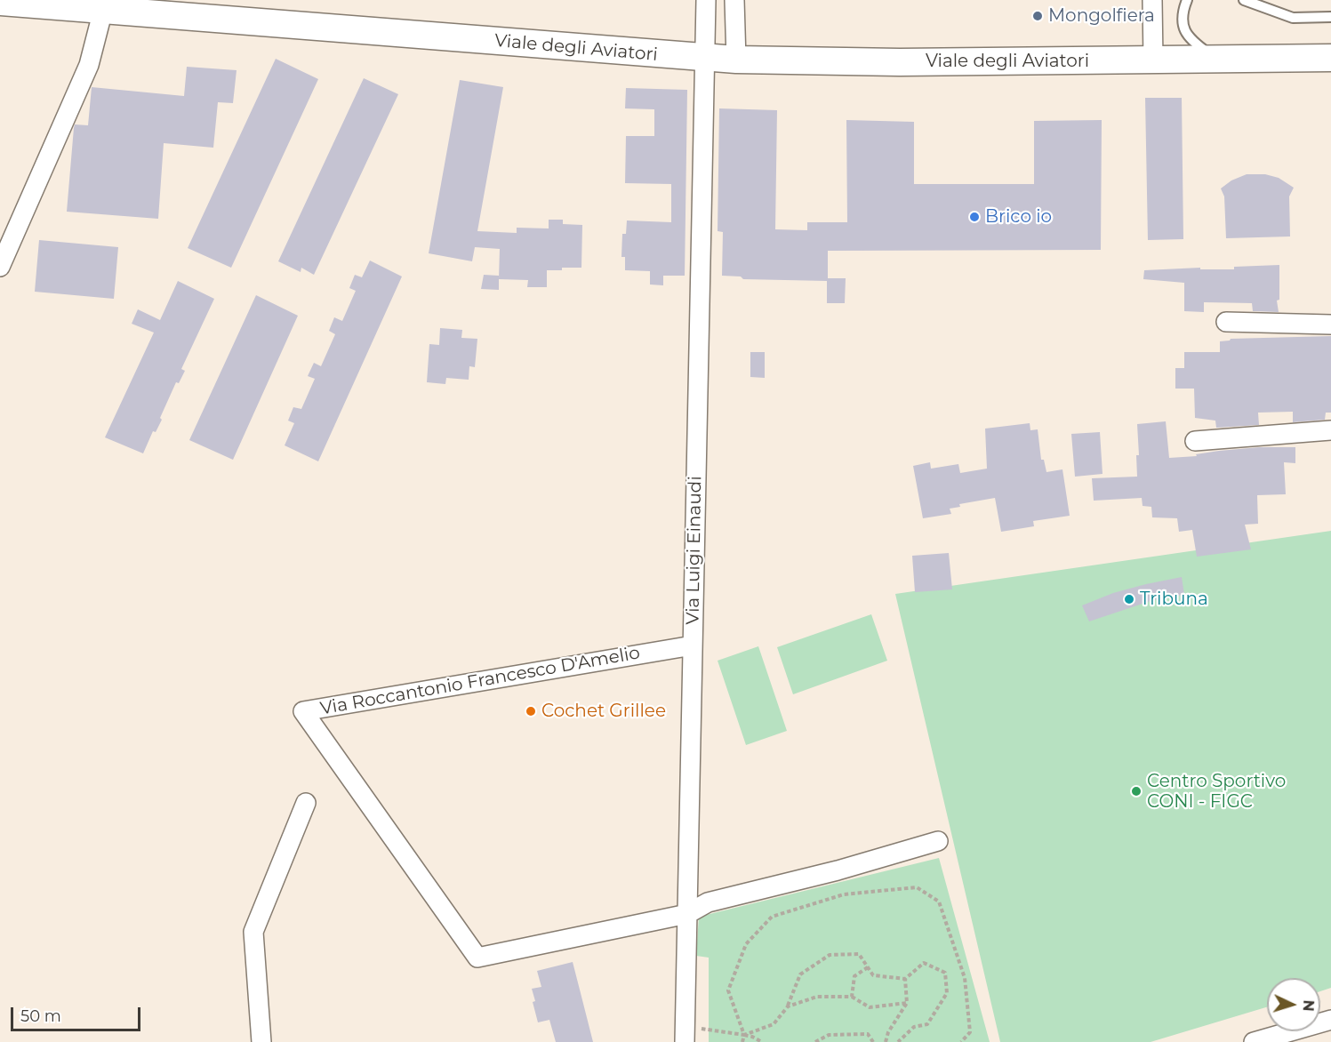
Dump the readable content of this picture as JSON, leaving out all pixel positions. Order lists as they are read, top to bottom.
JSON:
{
  "streets": {
    "main road": ["Viale degli Aviatori"],
    "street": ["Via Luigi Einaudi", "Via Roccantonio Francesco D'Amelio"]
  },
  "crossings": [
    ["Viale degli Aviatori", "Via Luigi Einaudi"],
    ["Via Luigi Einaudi", "Via Roccantonio Francesco D'Amelio"]
  ],
  "places": [
    "Mongolfiera",
    "Brico io",
    "Tribuna",
    "Cochet Grillee",
    "Centro Sportivo CONI - FIGC"
  ],
  "scale_bar": "50 m",
  "north": "right"
}
